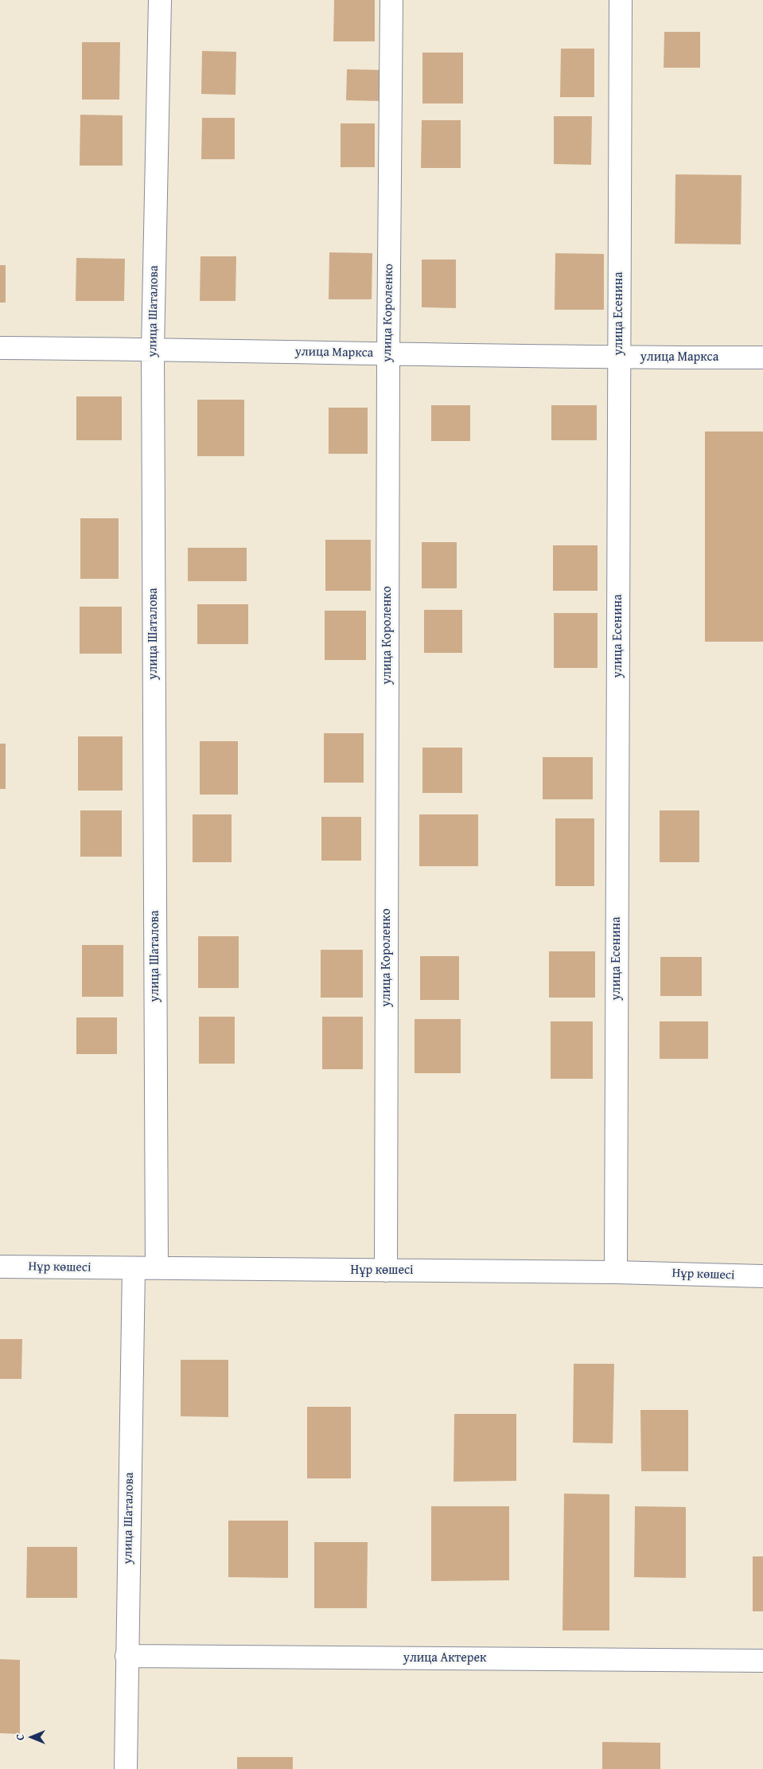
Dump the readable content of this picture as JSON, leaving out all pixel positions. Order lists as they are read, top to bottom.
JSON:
{
  "streets": {
    "street": [
      "улица Шаталова",
      "улица Короленко",
      "улица Есенина",
      "улица Маркса",
      "Нұр көшесі",
      "улица Актерек"
    ]
  },
  "crossings": [
    ["улица Шаталова", "улица Маркса"],
    ["улица Шаталова", "Нұр көшесі"],
    ["улица Шаталова", "улица Актерек"],
    ["улица Короленко", "улица Маркса"],
    ["улица Короленко", "Нұр көшесі"],
    ["улица Есенина", "улица Маркса"],
    ["улица Есенина", "Нұр көшесі"]
  ],
  "north": "left"
}
